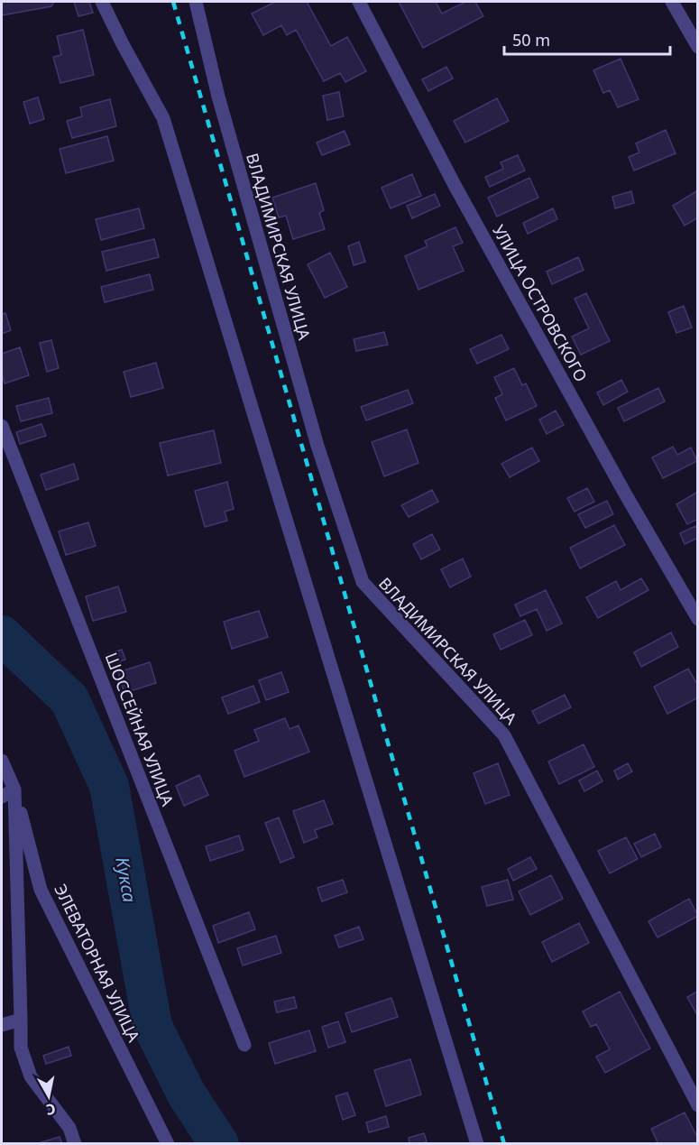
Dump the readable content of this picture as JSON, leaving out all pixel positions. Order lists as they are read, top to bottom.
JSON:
{
  "streets": {
    "street": [
      "ВЛАДИМИРСКАЯ УЛИЦА",
      "УЛИЦА ОСТРОВСКОГО",
      "ШОССЕЙНАЯ УЛИЦА",
      "ЭЛЕВАТОРНАЯ УЛИЦА"
    ]
  },
  "water": ["Кукса"],
  "scale_bar": "50 m",
  "north": "bottom"
}
